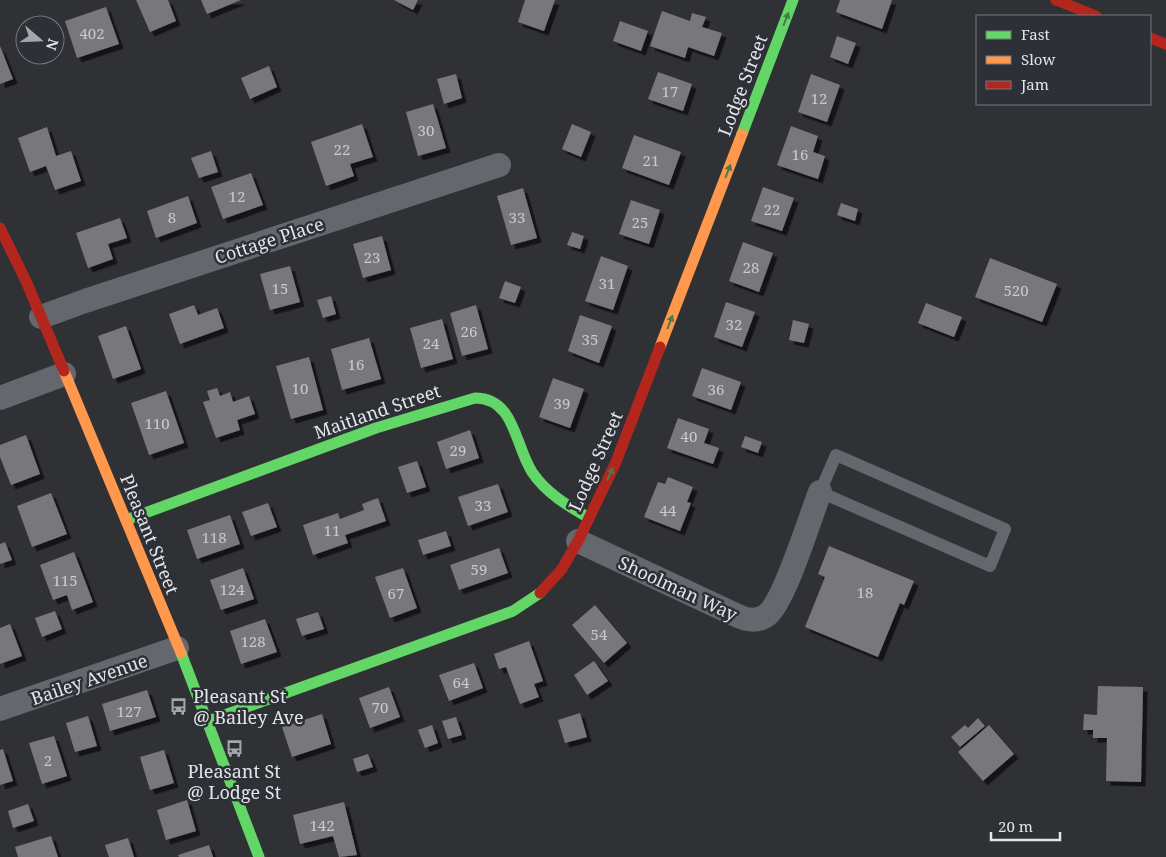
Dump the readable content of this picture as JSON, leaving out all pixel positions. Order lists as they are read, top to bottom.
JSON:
{
  "streets": {
    "street": [
      "Lodge Street",
      "Cottage Place",
      "Maitland Street",
      "Pleasant Street",
      "Shoolman Way",
      "Bailey Avenue"
    ]
  },
  "crossings": [
    ["Lodge Street", "Maitland Street"],
    ["Lodge Street", "Pleasant Street"],
    ["Lodge Street", "Shoolman Way"],
    ["Cottage Place", "Pleasant Street"],
    ["Maitland Street", "Pleasant Street"],
    ["Pleasant Street", "Bailey Avenue"]
  ],
  "one_way": ["Lodge Street"],
  "places": {
    "bus stop": ["Pleasant St @ Bailey Ave", "Pleasant St @ Lodge St"]
  },
  "house_numbers": [
    "402",
    "17",
    "12",
    "30",
    "22",
    "16",
    "21",
    "12",
    "22",
    "8",
    "33",
    "25",
    "23",
    "28",
    "31",
    "15",
    "520",
    "32",
    "26",
    "35",
    "24",
    "16",
    "10",
    "36",
    "39",
    "110",
    "40",
    "29",
    "33",
    "44",
    "11",
    "118",
    "59",
    "115",
    "124",
    "18",
    "67",
    "54",
    "128",
    "64",
    "70",
    "127",
    "2",
    "142"
  ],
  "legend": ["Fast", "Slow", "Jam"],
  "scale_bar": "20 m",
  "north": "right"
}
